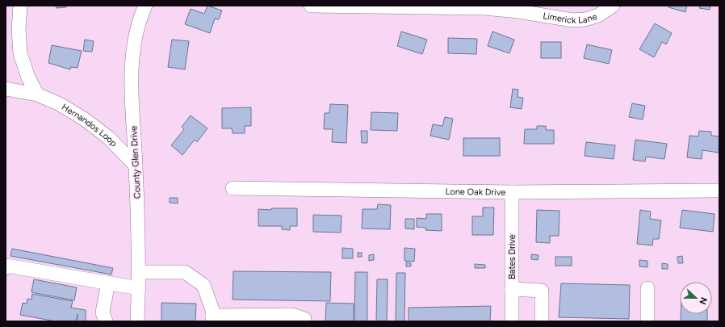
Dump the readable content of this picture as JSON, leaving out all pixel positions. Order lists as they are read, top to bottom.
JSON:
{
  "streets": {
    "street": [
      "Limerick Lane",
      "Hernandos Loop",
      "County Glen Drive",
      "Lone Oak Drive",
      "Bates Drive"
    ]
  },
  "crossings": [
    ["Hernandos Loop", "County Glen Drive"],
    ["Lone Oak Drive", "Bates Drive"]
  ],
  "north": "right"
}
